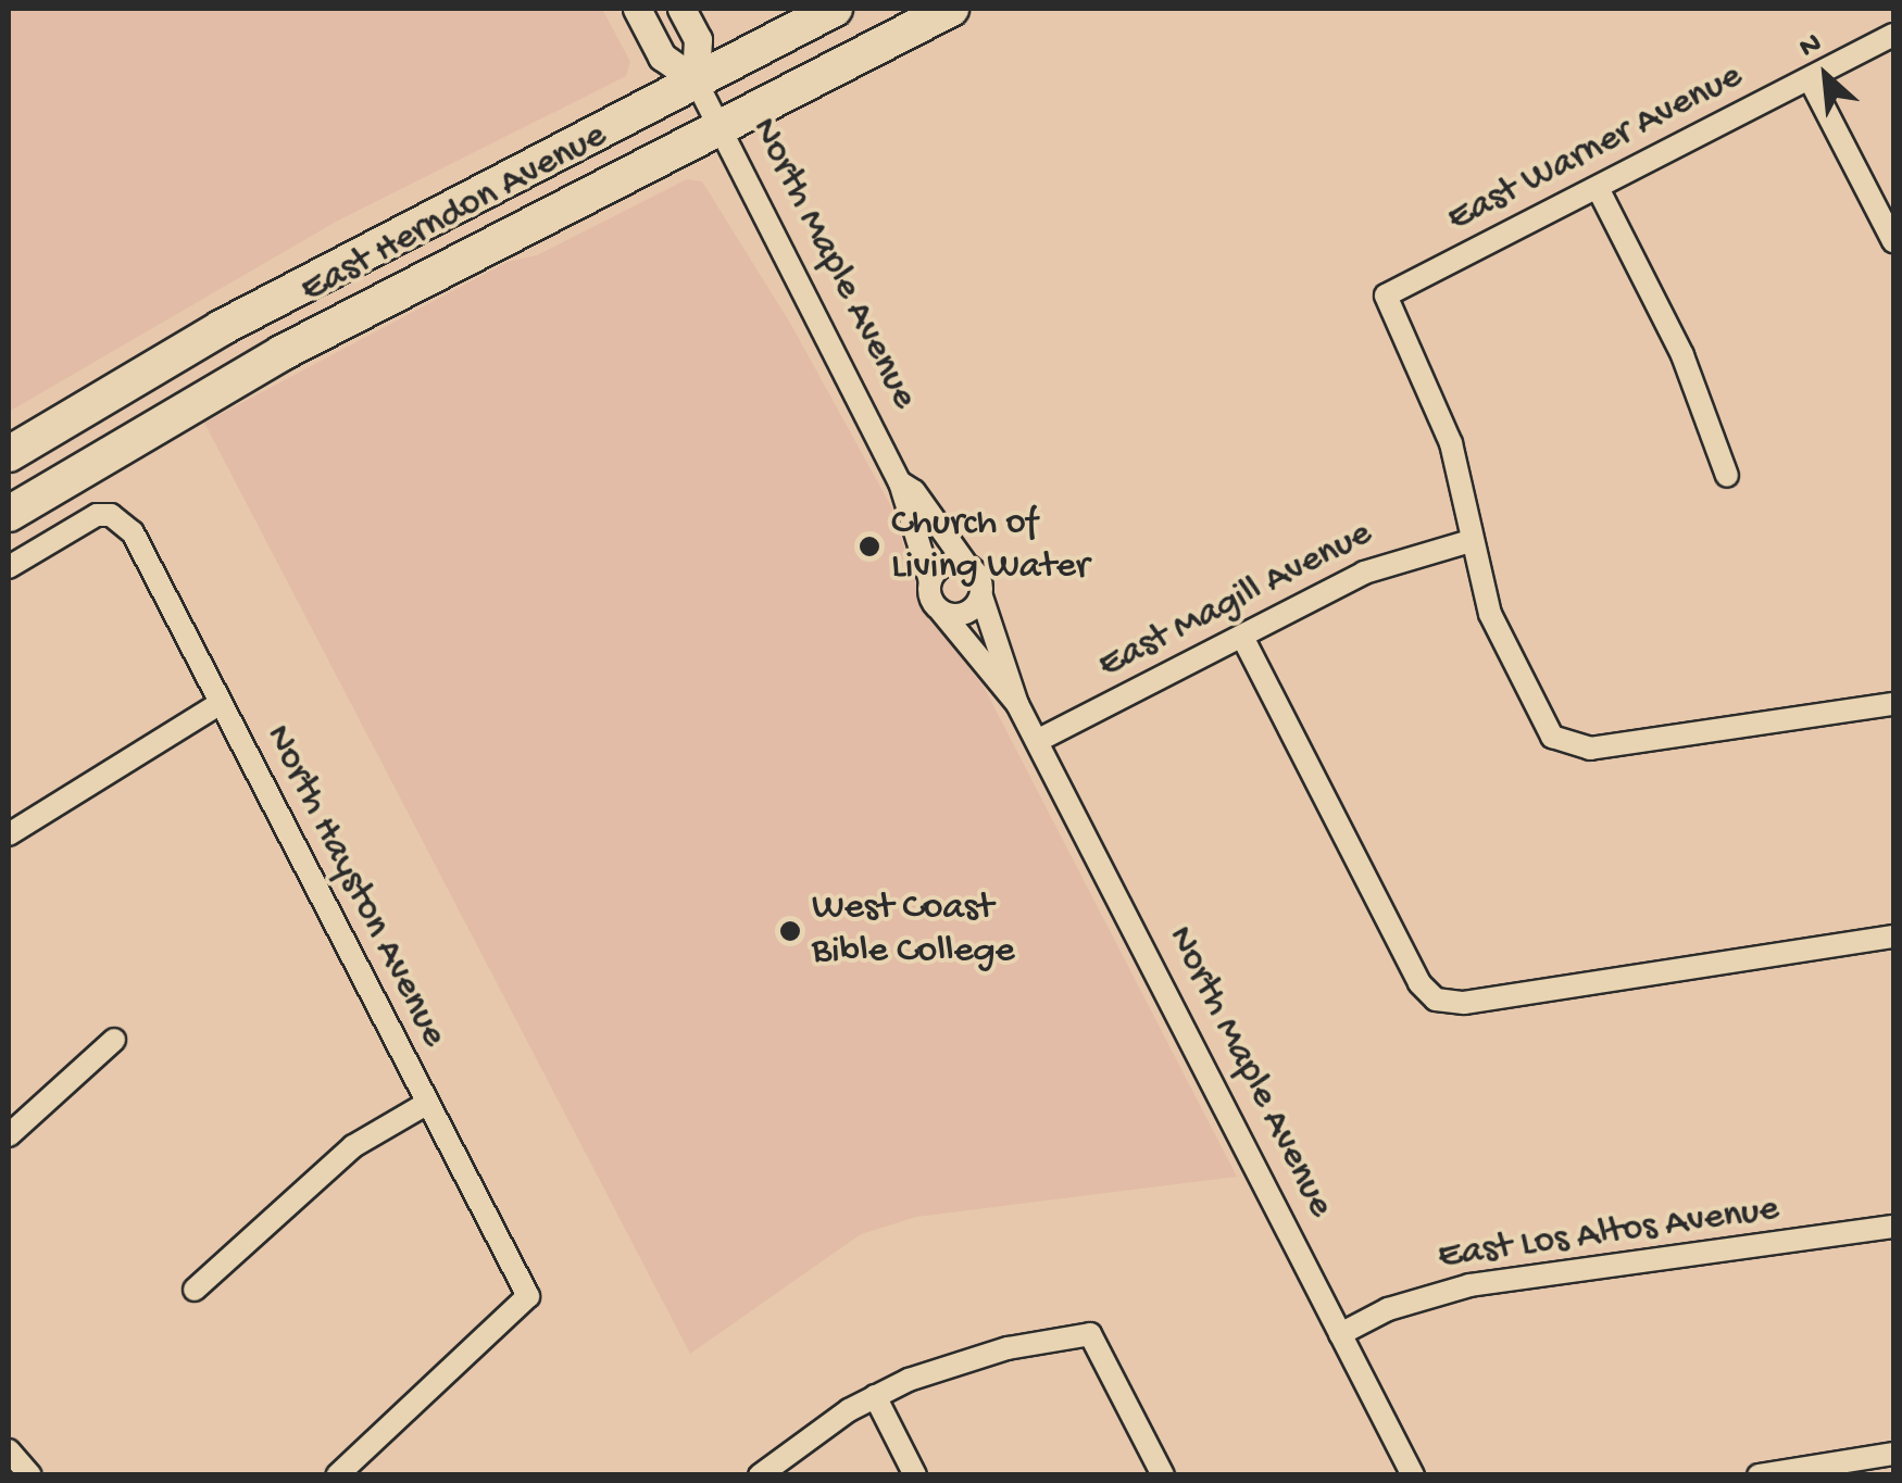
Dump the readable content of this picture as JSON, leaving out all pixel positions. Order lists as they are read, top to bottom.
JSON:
{
  "streets": {
    "main road": ["East Herndon Avenue"],
    "street": [
      "East Warner Avenue",
      "North Maple Avenue",
      "East Magill Avenue",
      "North Hayston Avenue",
      "East Los Altos Avenue"
    ]
  },
  "crossings": [
    ["East Warner Avenue", "East Magill Avenue"],
    ["East Herndon Avenue", "North Maple Avenue"],
    ["North Maple Avenue", "East Magill Avenue"],
    ["North Maple Avenue", "East Los Altos Avenue"]
  ],
  "places": ["Church of Living Water", "West Coast Bible College"],
  "north": "top left"
}
